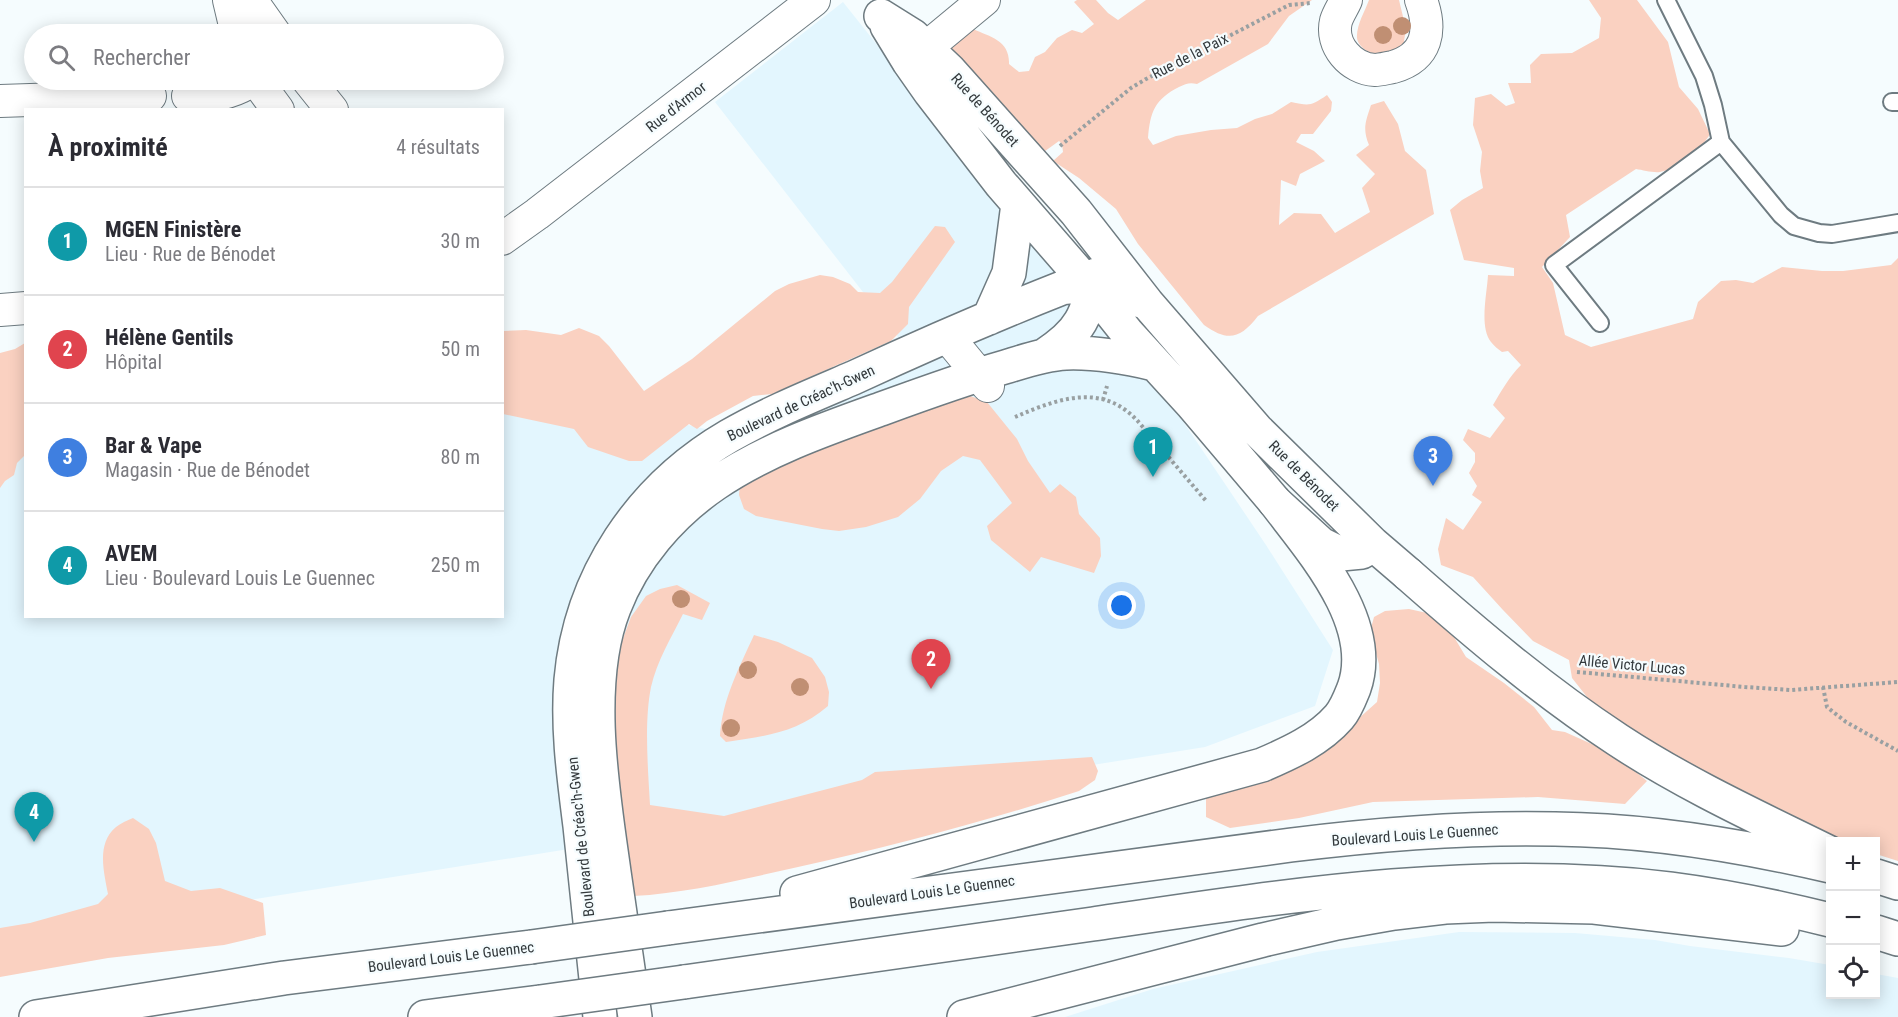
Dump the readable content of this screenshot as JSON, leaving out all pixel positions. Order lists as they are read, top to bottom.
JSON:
{
  "streets": {
    "main road": ["Rue de Bénodet", "Boulevard de Créac'h-Gwen", "Boulevard Louis Le Guennec"],
    "street": ["Rue d'Armor"],
    "path": ["Rue de la Paix", "Allée Victor Lucas"]
  },
  "crossings": [
    ["Rue de Bénodet", "Boulevard de Créac'h-Gwen"]
  ],
  "page": {
    "search": "Rechercher",
    "heading": ["À proximité", "4 résultats"],
    "list": [
      {
        "mark": "1",
        "name": "MGEN Finistère",
        "note": "Lieu · Rue de Bénodet",
        "value": "30 m"
      },
      {
        "mark": "2",
        "name": "Hélène Gentils",
        "note": "Hôpital",
        "value": "50 m"
      },
      {
        "mark": "3",
        "name": "Bar & Vape",
        "note": "Magasin · Rue de Bénodet",
        "value": "80 m"
      },
      {
        "mark": "4",
        "name": "AVEM",
        "note": "Lieu · Boulevard Louis Le Guennec",
        "value": "250 m"
      }
    ],
    "pins": [
      "1",
      "3",
      "2",
      "4"
    ],
    "map_buttons": ["+", "−"]
  }
}
